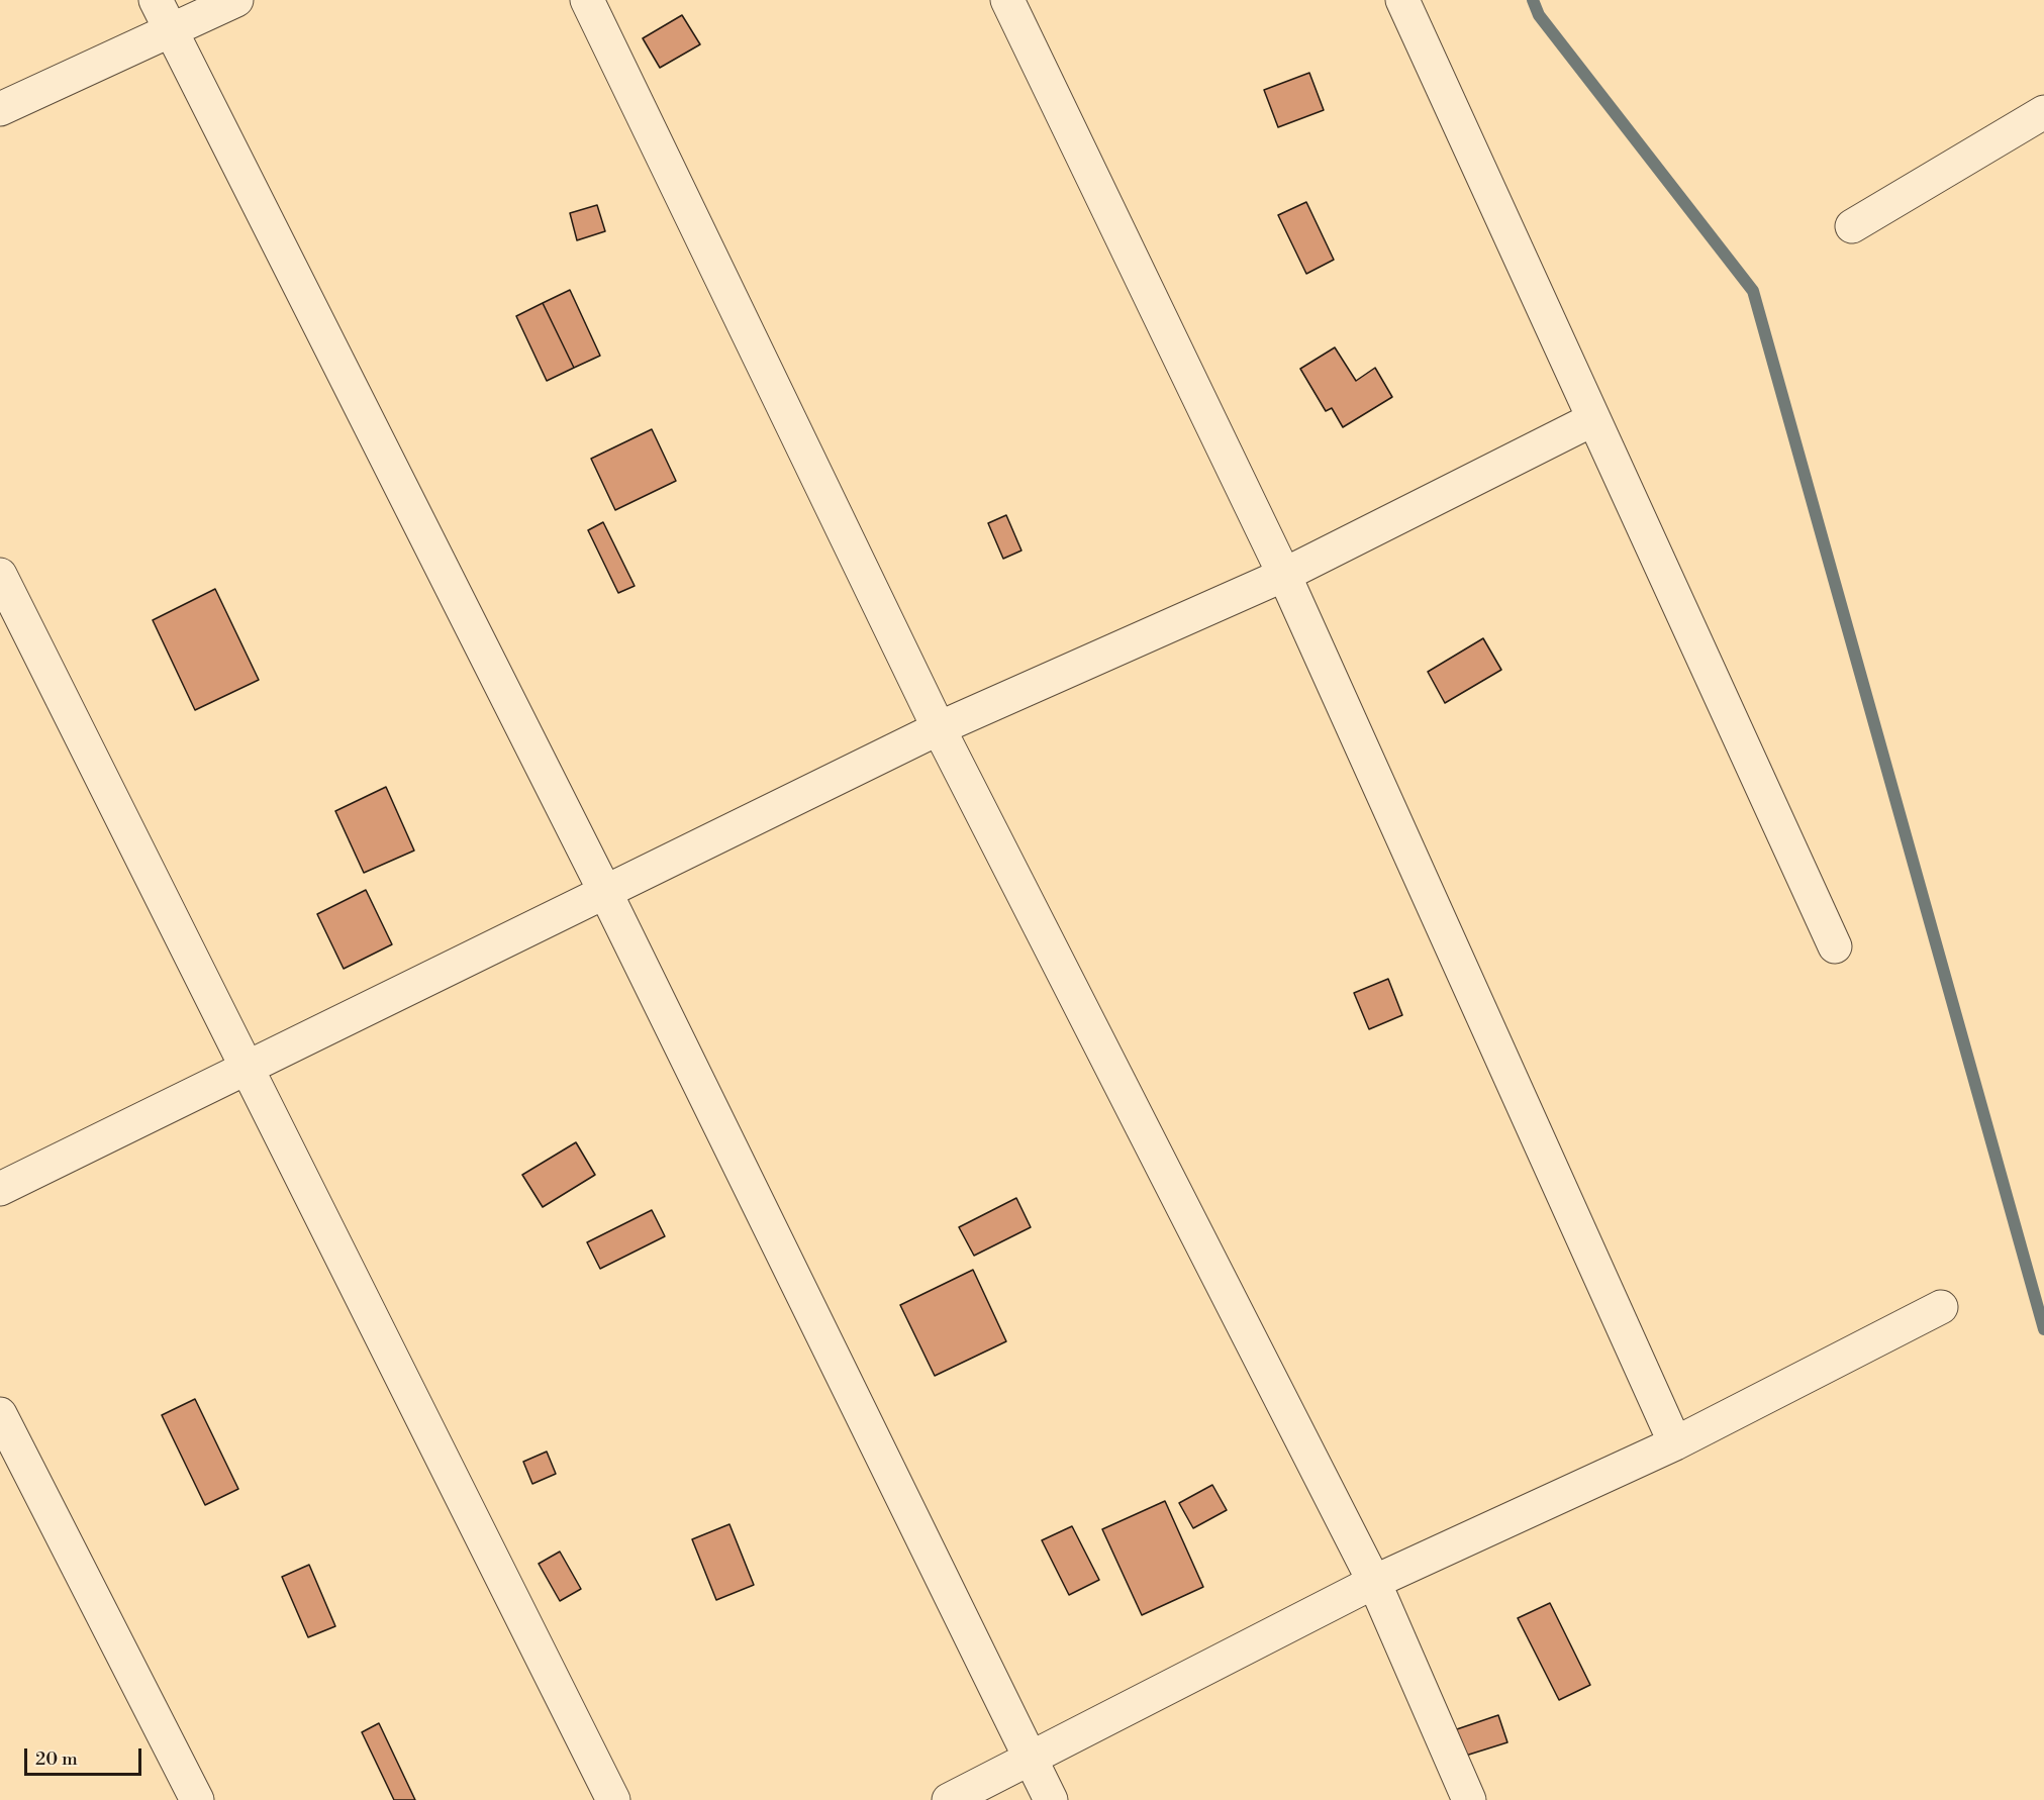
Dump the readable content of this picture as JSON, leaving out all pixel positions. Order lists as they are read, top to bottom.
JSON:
{
  "scale_bar": "20 m"
}
